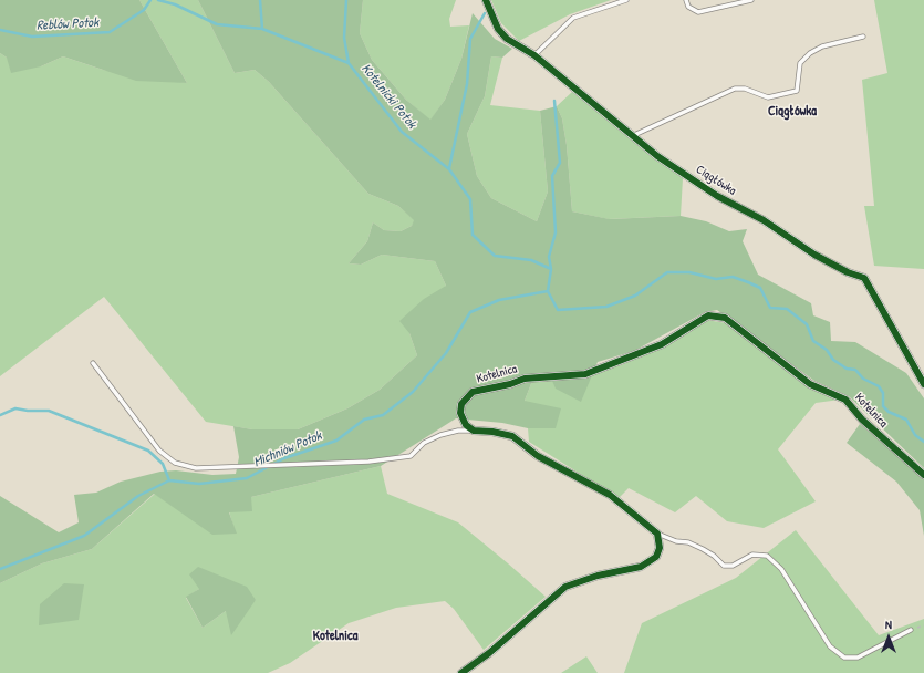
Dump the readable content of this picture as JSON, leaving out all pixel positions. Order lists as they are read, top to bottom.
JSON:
{
  "streets": {
    "street": ["Ciągłówka", "Kotelnica"]
  },
  "districts": ["Ciągłówka", "Kotelnica"],
  "water": ["Reblów Potok", "Kotelnicki Potok", "Michniów Potok"],
  "north": "top"
}
